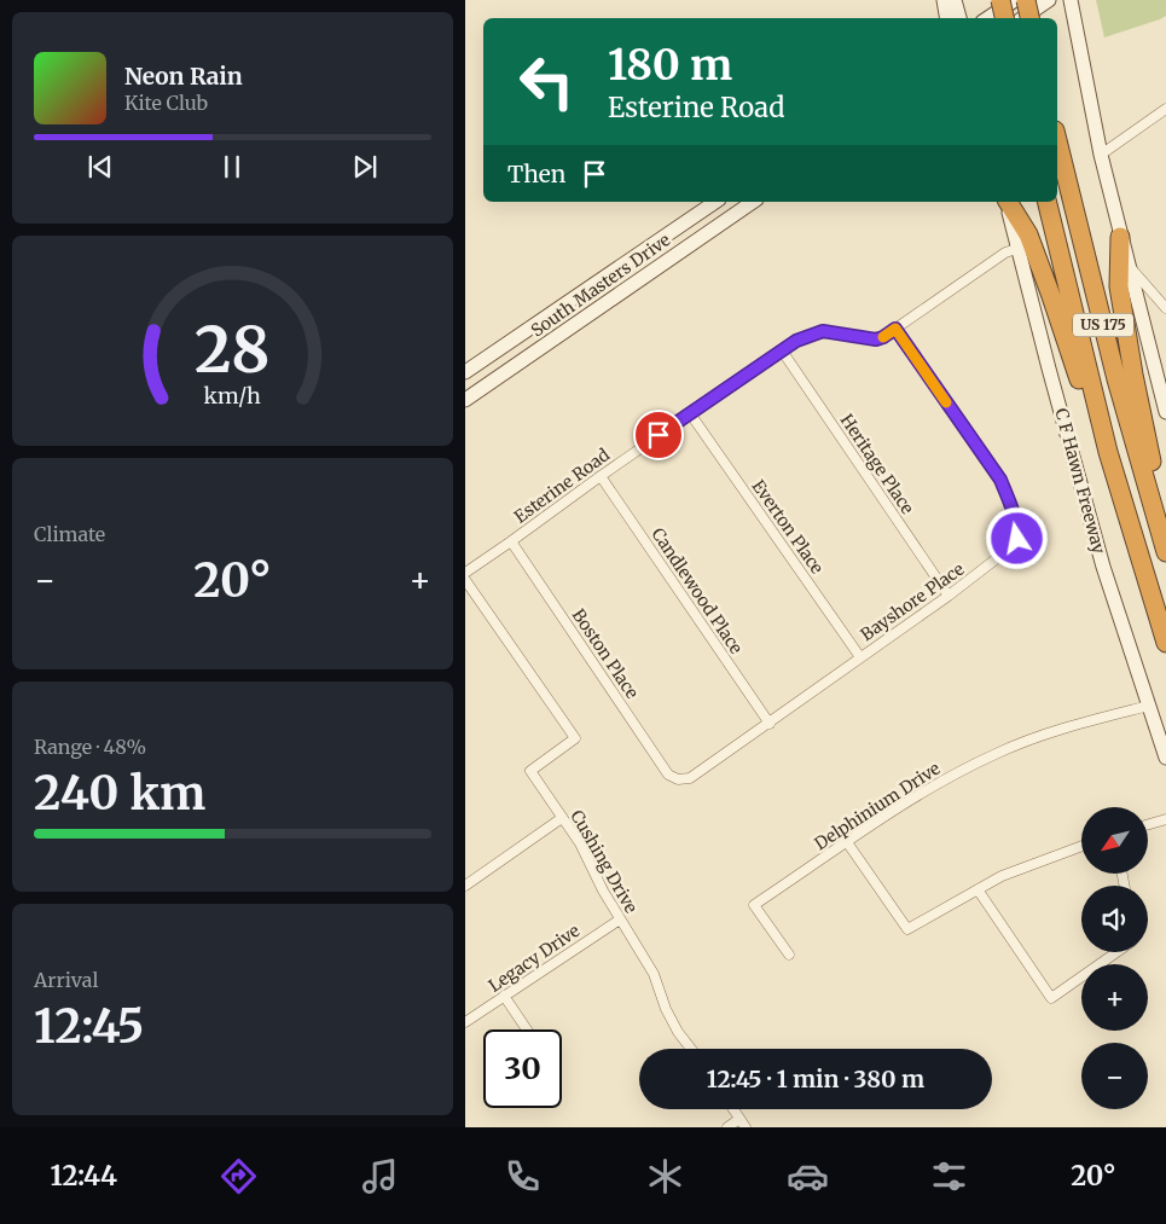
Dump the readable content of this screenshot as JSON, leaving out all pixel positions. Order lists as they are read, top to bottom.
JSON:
{
  "streets": {
    "highway": ["US 175", "C F Hawn Freeway"],
    "main road": ["South Masters Drive"],
    "street": [
      "Heritage Place",
      "Esterine Road",
      "Everton Place",
      "Candlewood Place",
      "Bayshore Place",
      "Boston Place",
      "Delphinium Drive",
      "Cushing Drive",
      "Legacy Drive"
    ]
  },
  "crossings": [
    ["Heritage Place", "Esterine Road"],
    ["Heritage Place", "Bayshore Place"],
    ["C F Hawn Freeway", "Esterine Road"],
    ["C F Hawn Freeway", "Delphinium Drive"],
    ["Esterine Road", "Everton Place"],
    ["Esterine Road", "Candlewood Place"],
    ["Esterine Road", "Bayshore Place"],
    ["Esterine Road", "Boston Place"],
    ["Everton Place", "Bayshore Place"],
    ["Candlewood Place", "Bayshore Place"],
    ["Bayshore Place", "Boston Place"],
    ["Cushing Drive", "Legacy Drive"]
  ],
  "north": "bottom left",
  "page": {
    "turn": ["180 m", "Esterine Road"],
    "song": ["Neon Rain", "Kite Club"],
    "then": "Then",
    "tile": [
      "Climate",
      ["Range · 48%", "240 km"],
      ["Arrival", "12:45"]
    ],
    "heat": ["−", "20°", "+"],
    "map_buttons": ["+", "−"],
    "limit": "30",
    "trip": "12:45 · 1 min · 380 m",
    "tabs": ["12:44", "20°"],
    "gauge": ["28", "km/h"]
  }
}
